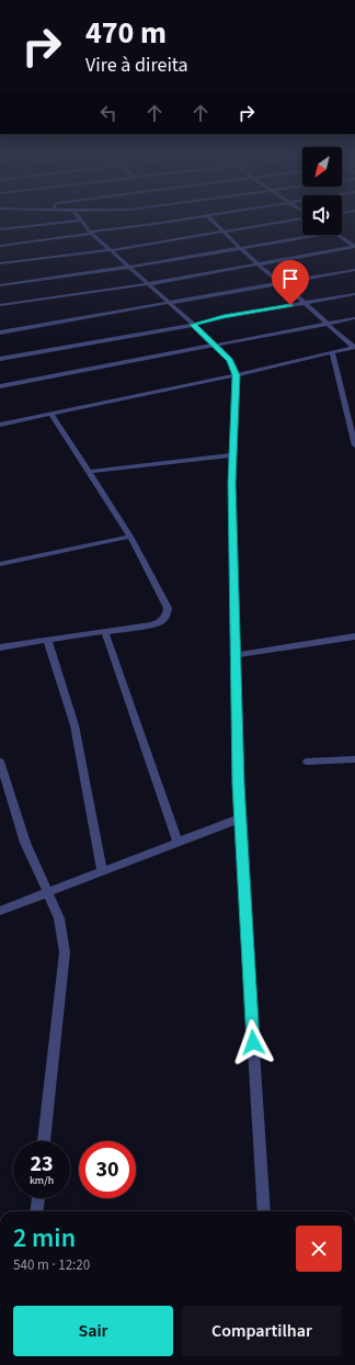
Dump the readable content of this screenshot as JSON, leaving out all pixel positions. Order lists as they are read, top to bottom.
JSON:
{
  "north": "bottom left",
  "page": {
    "turn": ["470 m", "Vire à direita"],
    "speed": "23 km/h",
    "limit": "30",
    "heading": ["2 min", "540 m · 12:20"],
    "buttons": ["Sair", "Compartilhar"]
  }
}
